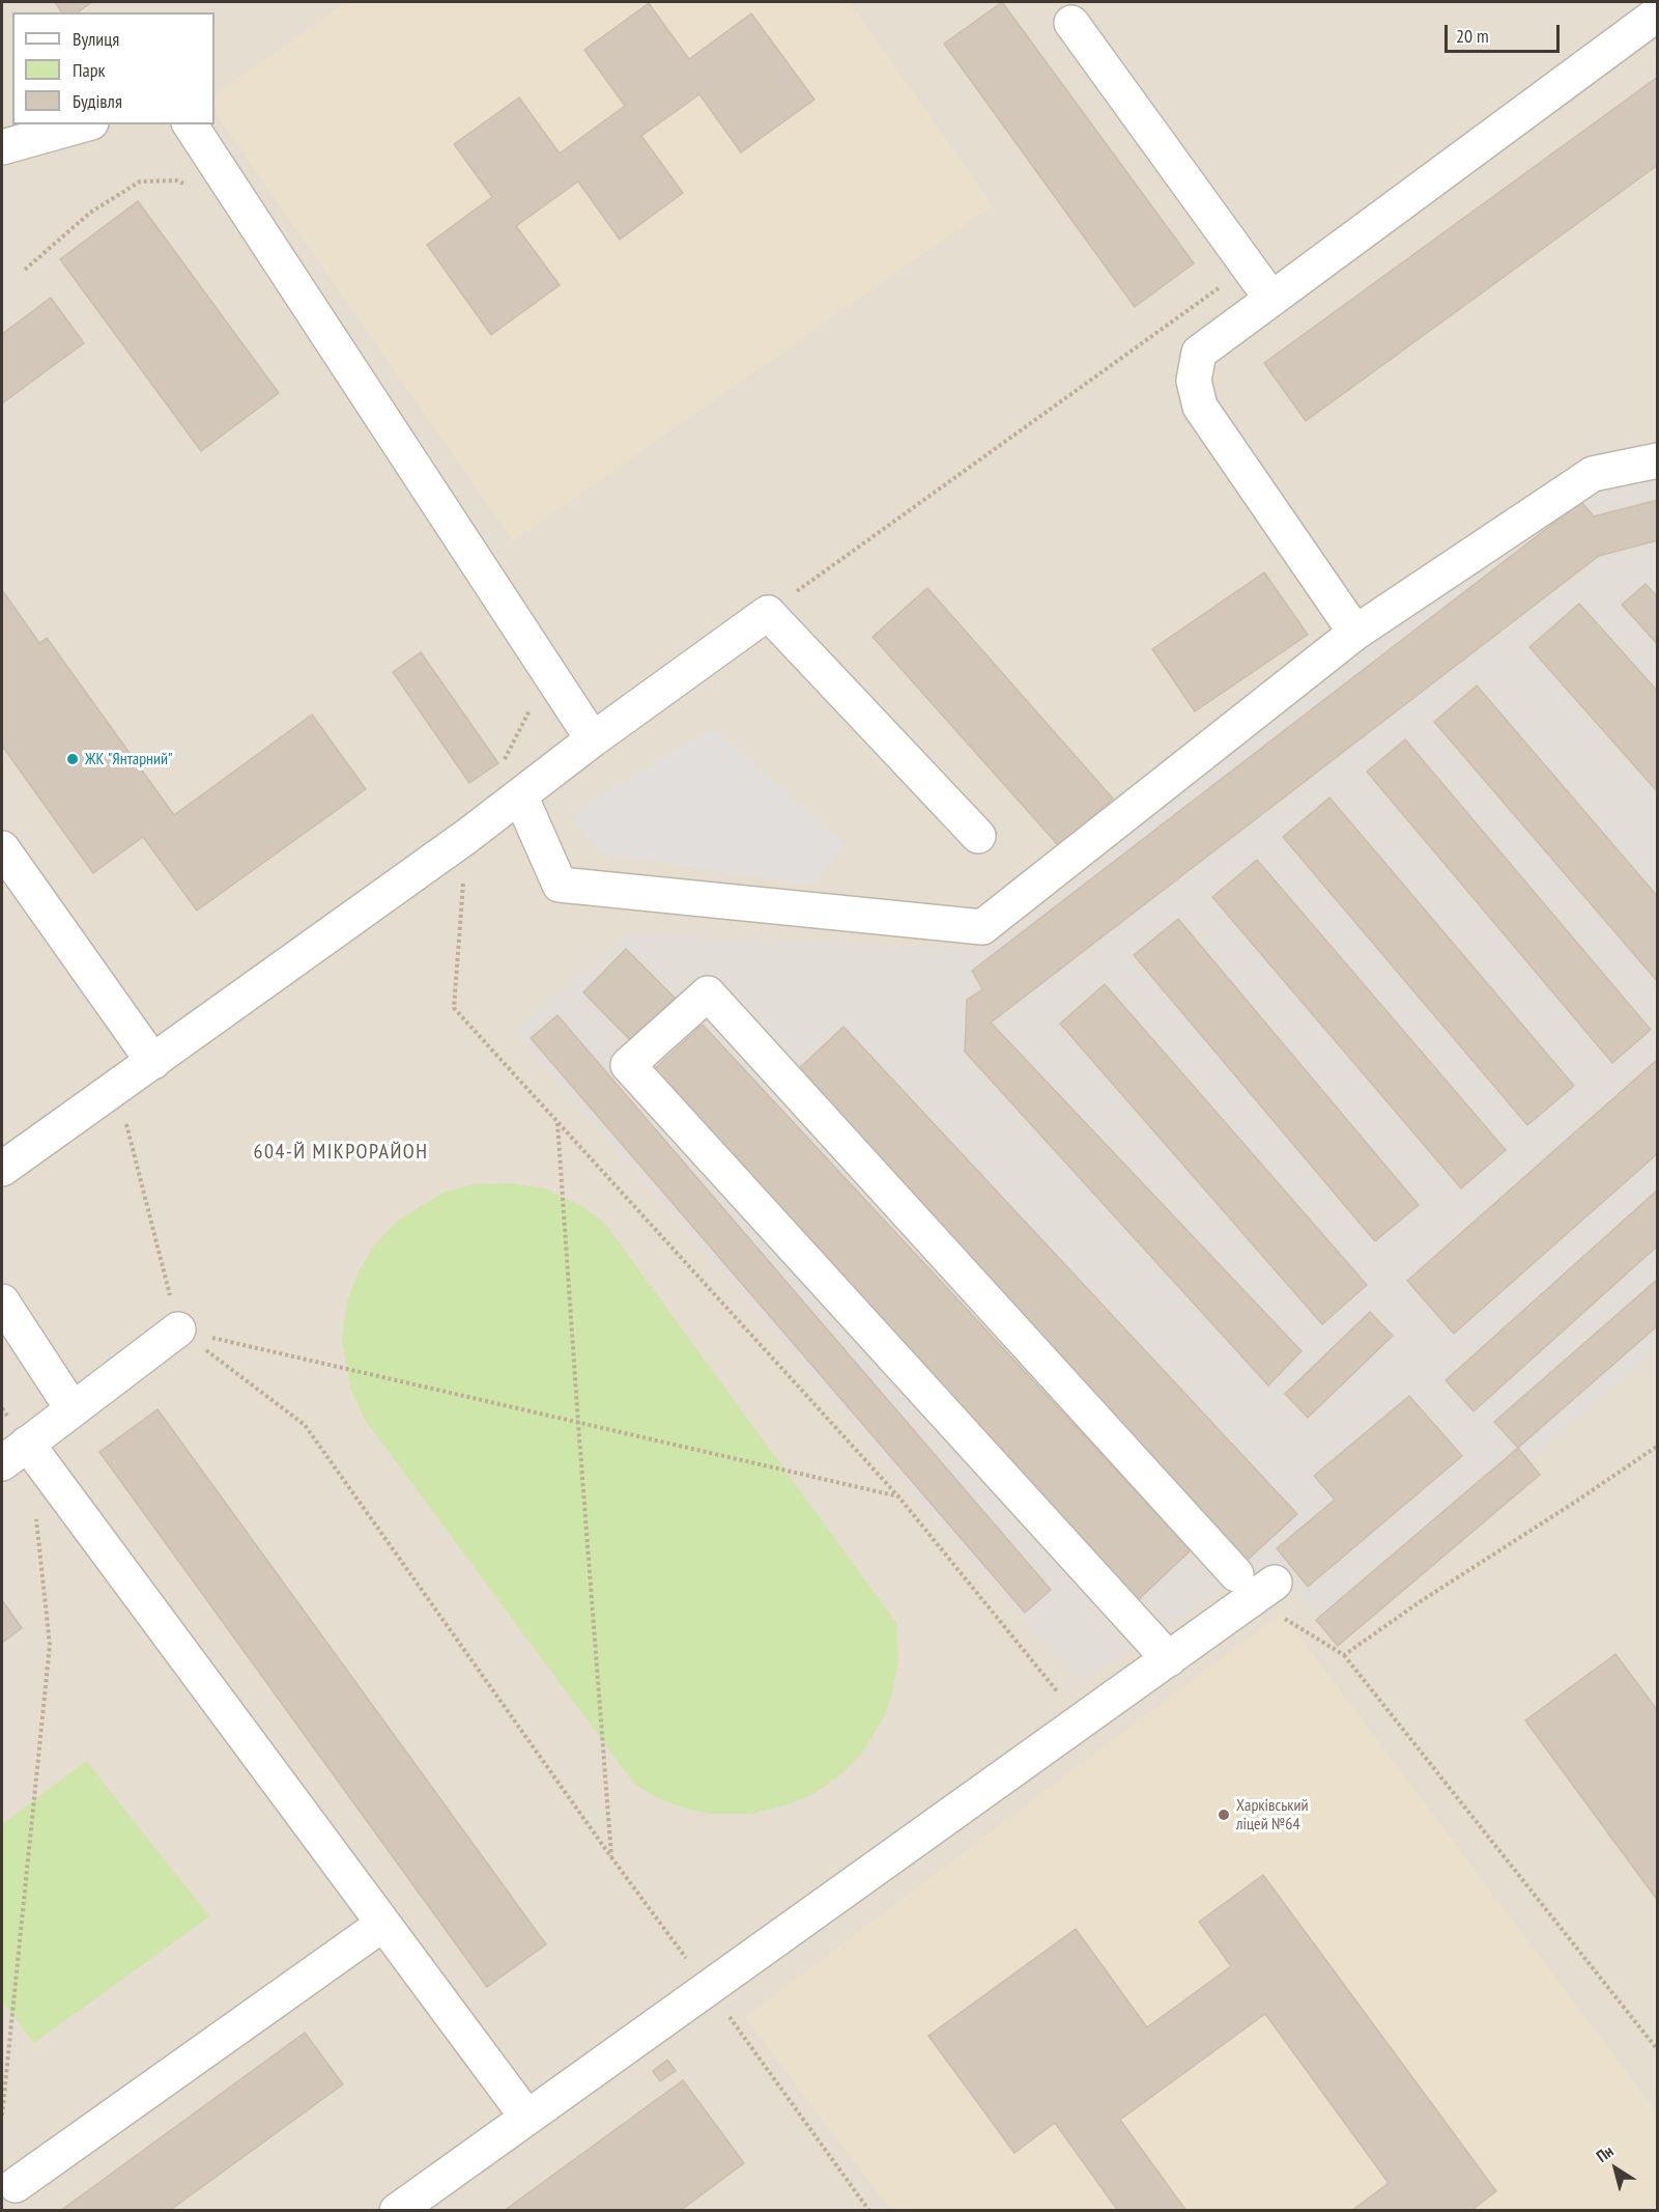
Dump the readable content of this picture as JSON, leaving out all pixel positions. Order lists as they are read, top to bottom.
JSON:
{
  "districts": ["604-Й МІКРОРАЙОН"],
  "places": ["ЖК \"Янтарний\"", "Харківський ліцей №64"],
  "legend": ["Вулиця", "Парк", "Будівля"],
  "scale_bar": "20 m",
  "north": "top left"
}
